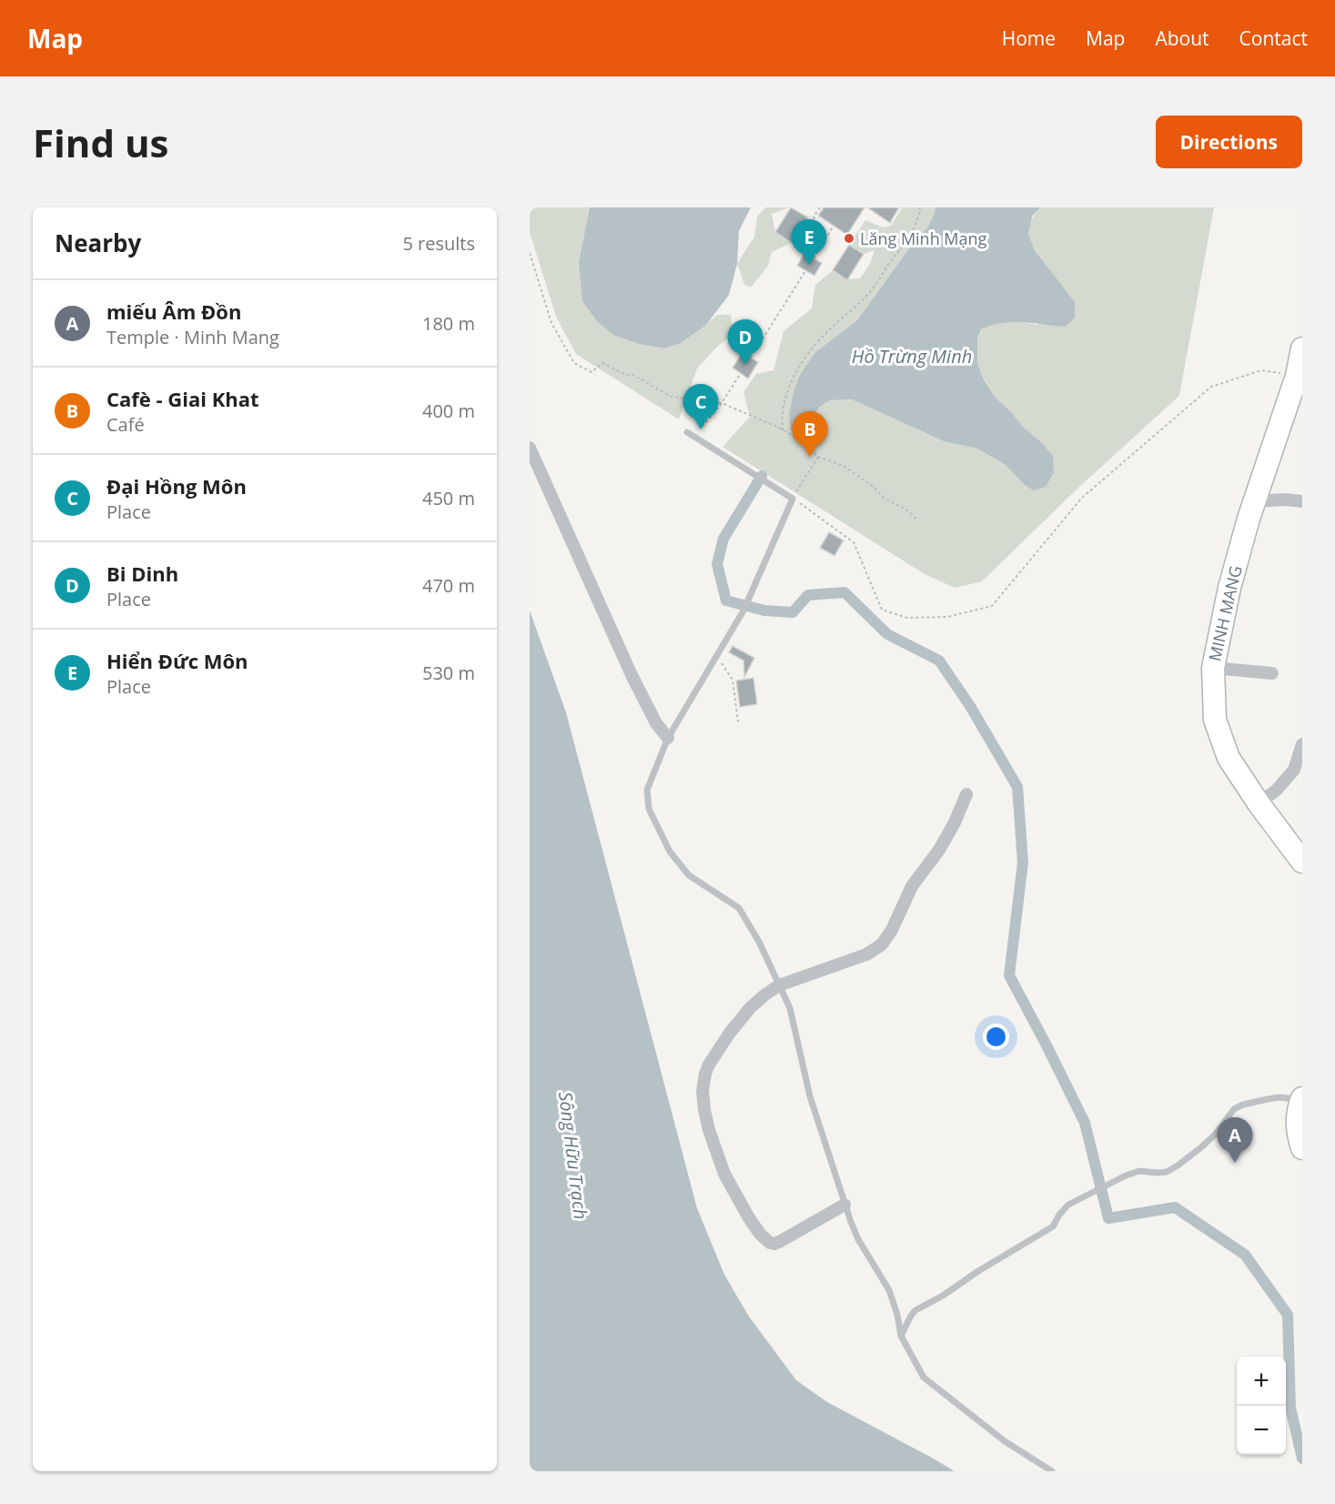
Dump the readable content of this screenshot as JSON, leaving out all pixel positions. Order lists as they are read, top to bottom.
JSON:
{
  "streets": {
    "highway": ["MINH MANG"]
  },
  "water": ["Hồ Trừng Minh", "Sông Hữu Trạch"],
  "places": ["Lăng Minh Mạng"],
  "page": {
    "header": "Map",
    "nav": [
      "Home",
      "Map",
      "About",
      "Contact"
    ],
    "buttons": "Directions",
    "title": "Find us",
    "heading": ["Nearby", "5 results"],
    "pins": [
      "E",
      "D",
      "C",
      "B",
      "A"
    ],
    "list": [
      {
        "mark": "A",
        "name": "miếu Âm Đồn",
        "note": "Temple · Minh Mang",
        "value": "180 m"
      },
      {
        "mark": "B",
        "name": "Cafè - Giai Khat",
        "note": "Café",
        "value": "400 m"
      },
      {
        "mark": "C",
        "name": "Đại Hồng Môn",
        "note": "Place",
        "value": "450 m"
      },
      {
        "mark": "D",
        "name": "Bi Dinh",
        "note": "Place",
        "value": "470 m"
      },
      {
        "mark": "E",
        "name": "Hiển Đức Môn",
        "note": "Place",
        "value": "530 m"
      }
    ],
    "map_buttons": ["+", "−"]
  }
}
